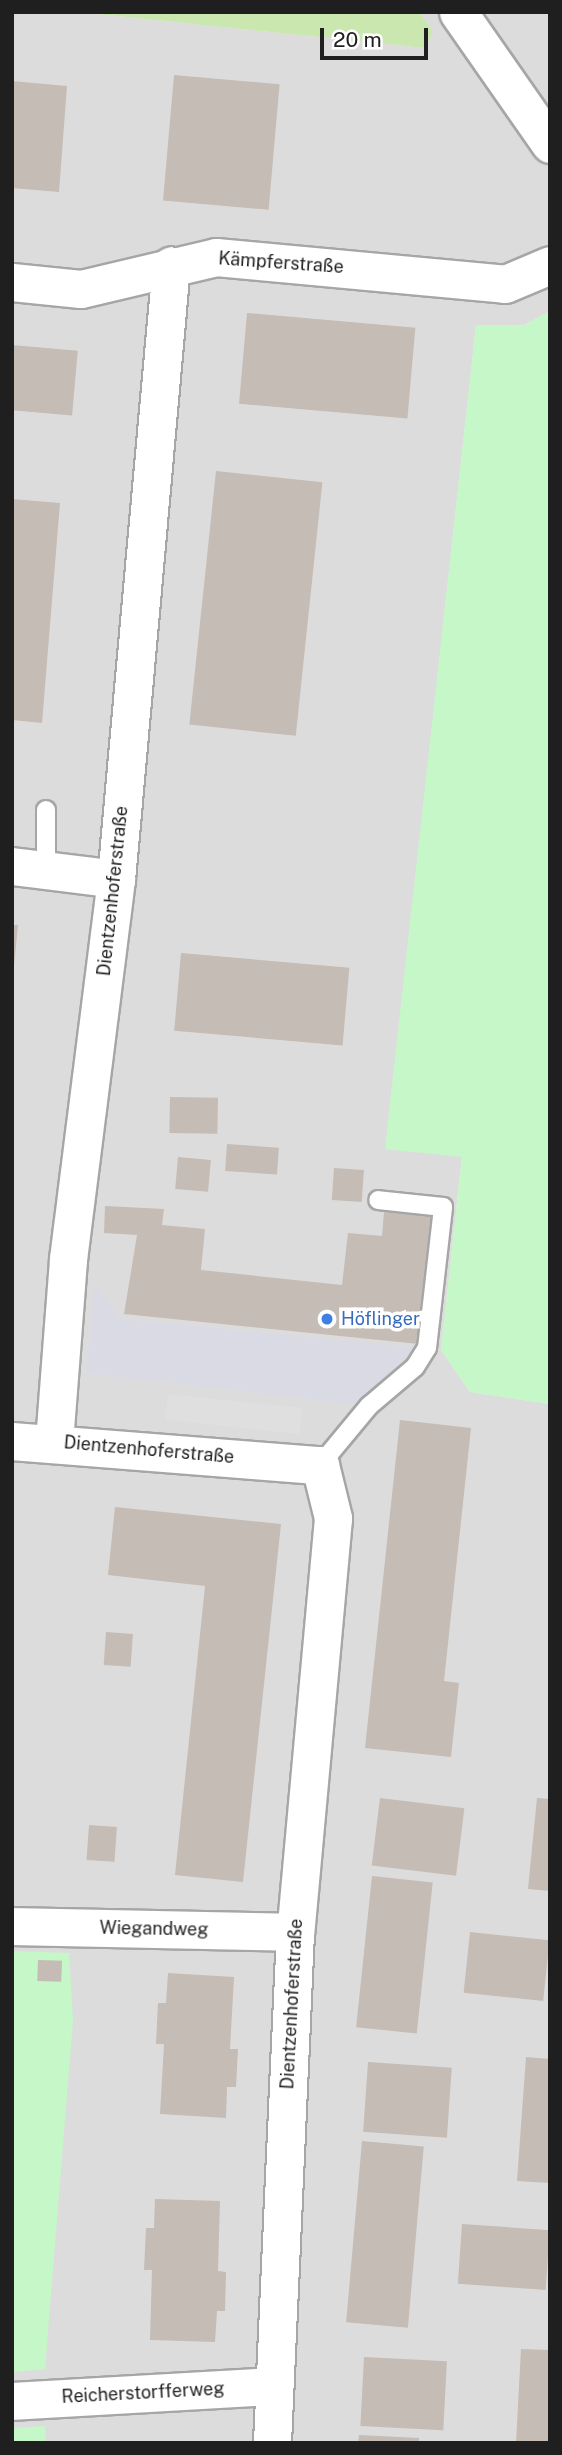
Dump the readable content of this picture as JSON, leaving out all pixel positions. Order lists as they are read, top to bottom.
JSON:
{
  "streets": {
    "street": [
      "Kämpferstraße",
      "Dientzenhoferstraße",
      "Wiegandweg",
      "Reicherstorfferweg"
    ]
  },
  "crossings": [
    ["Kämpferstraße", "Dientzenhoferstraße"],
    ["Dientzenhoferstraße", "Wiegandweg"],
    ["Dientzenhoferstraße", "Reicherstorfferweg"]
  ],
  "places": ["Höflinger"],
  "scale_bar": "20 m"
}
